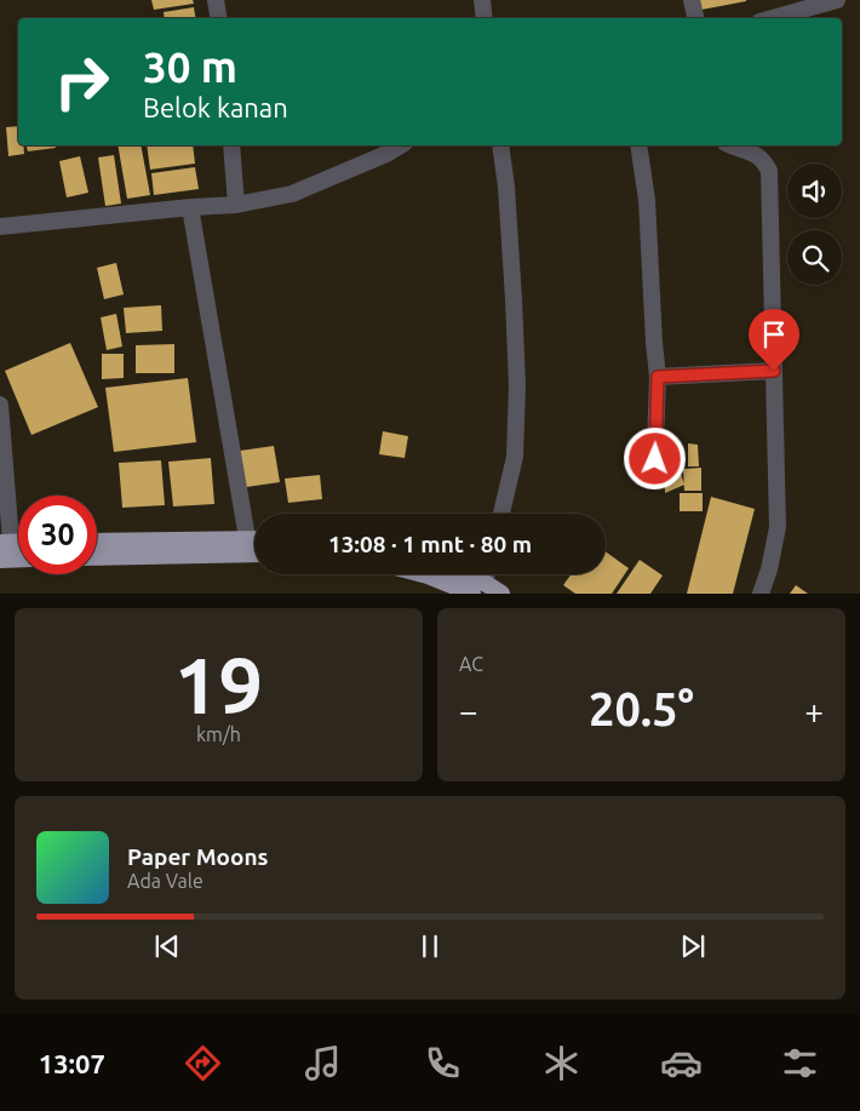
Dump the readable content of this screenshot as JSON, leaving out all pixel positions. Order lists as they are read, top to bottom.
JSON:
{
  "page": {
    "turn": ["30 m", "Belok kanan"],
    "limit": "30",
    "trip": "13:08 · 1 mnt · 80 m",
    "tile": [
      ["19", "km/h"],
      "AC"
    ],
    "heat": ["−", "20.5°", "+"],
    "song": ["Paper Moons", "Ada Vale"],
    "tabs": "13:07"
  }
}
